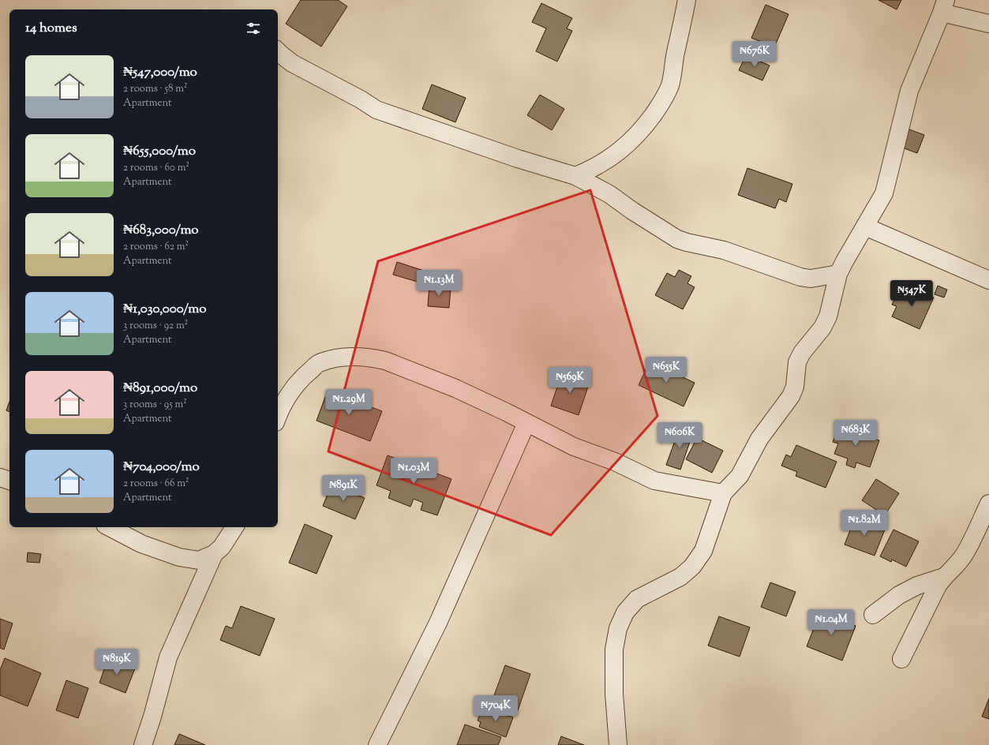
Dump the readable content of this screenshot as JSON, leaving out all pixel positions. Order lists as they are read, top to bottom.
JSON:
{
  "page": {
    "heading": "14 homes",
    "price": [
      "₦676K",
      "₦1.13M",
      "₦547K",
      "₦655K",
      "₦569K",
      "₦1.29M",
      "₦683K",
      "₦606K",
      "₦1.03M",
      "₦891K",
      "₦1.82M",
      "₦1.04M",
      "₦819K",
      "₦704K"
    ],
    "list": [
      {
        "name": "₦547,000/mo",
        "note": "2 rooms · 58 m² · Apartment"
      },
      {
        "name": "₦655,000/mo",
        "note": "2 rooms · 60 m² · Apartment"
      },
      {
        "name": "₦683,000/mo",
        "note": "2 rooms · 62 m² · Apartment"
      },
      {
        "name": "₦1,030,000/mo",
        "note": "3 rooms · 92 m² · Apartment"
      },
      {
        "name": "₦891,000/mo",
        "note": "3 rooms · 95 m² · Apartment"
      },
      {
        "name": "₦704,000/mo",
        "note": "2 rooms · 66 m² · Apartment"
      }
    ]
  }
}
